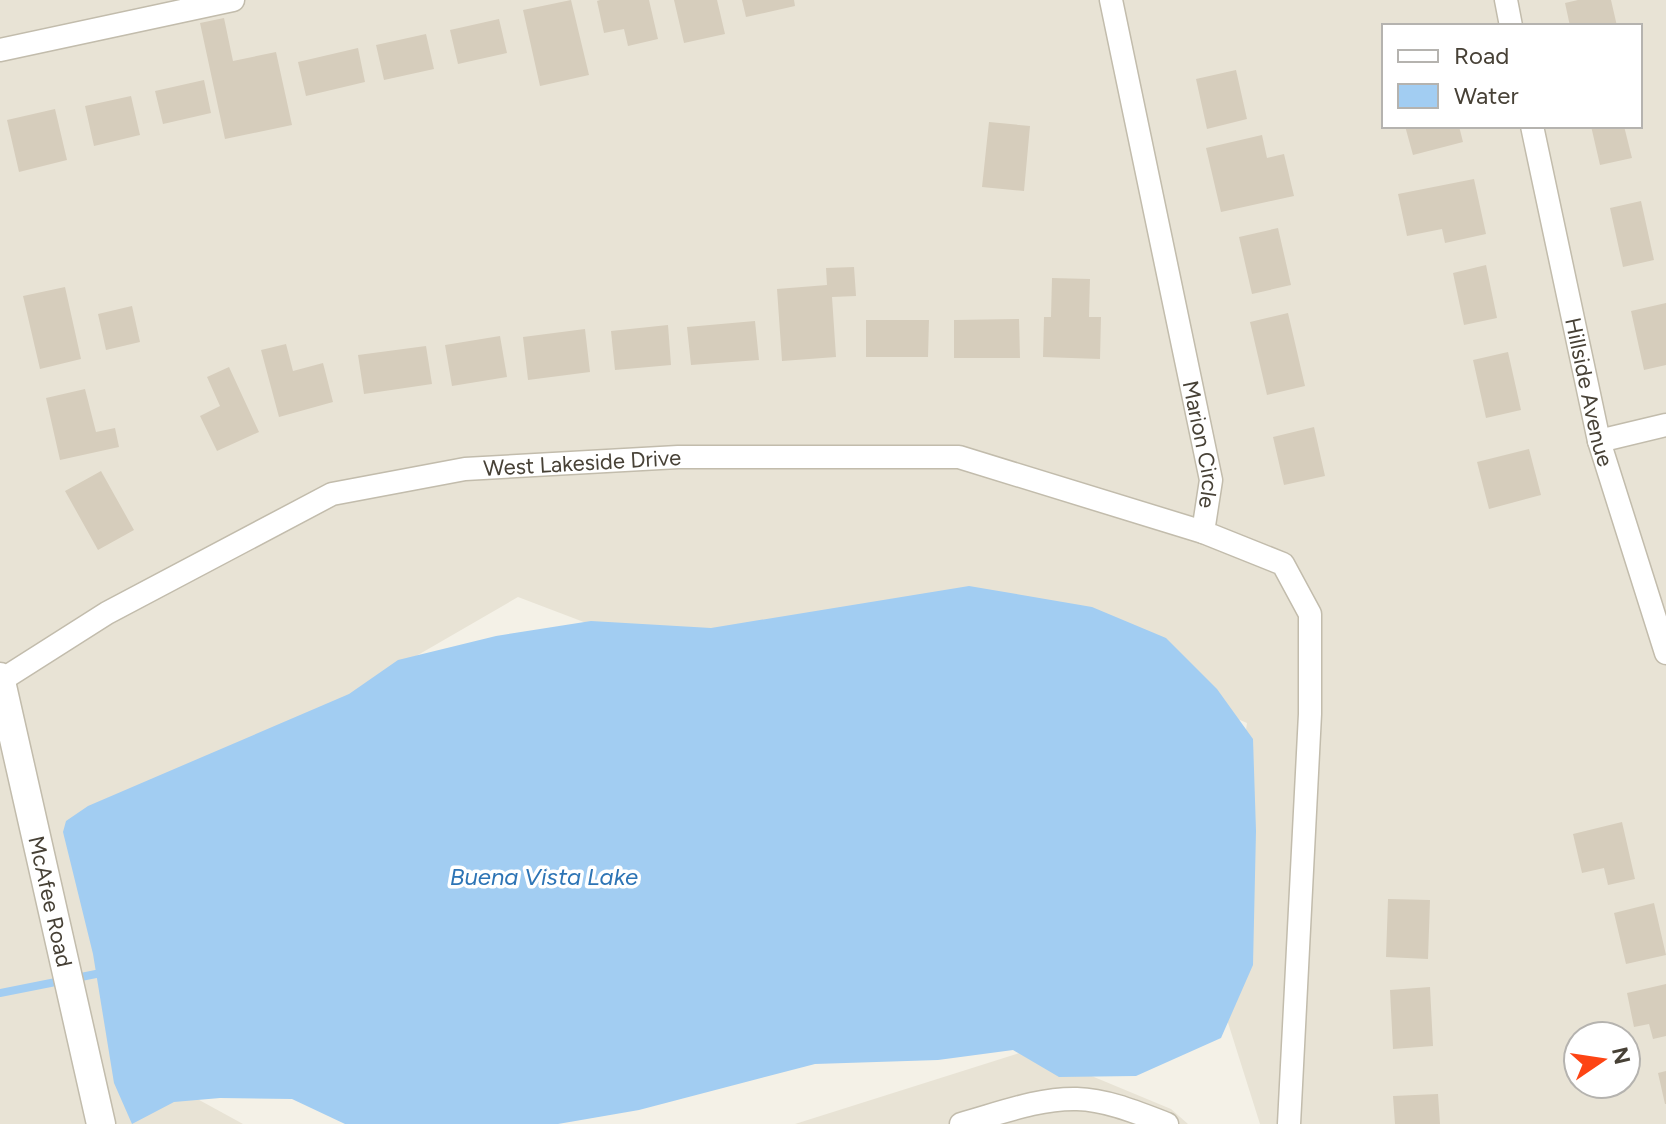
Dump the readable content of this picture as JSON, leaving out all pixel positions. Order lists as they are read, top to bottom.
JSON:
{
  "streets": {
    "street": [
      "Hillside Avenue",
      "Marion Circle",
      "West Lakeside Drive",
      "McAfee Road"
    ]
  },
  "crossings": [
    ["Marion Circle", "West Lakeside Drive"],
    ["West Lakeside Drive", "McAfee Road"]
  ],
  "water": ["Buena Vista Lake"],
  "legend": ["Road", "Water"],
  "north": "right"
}
